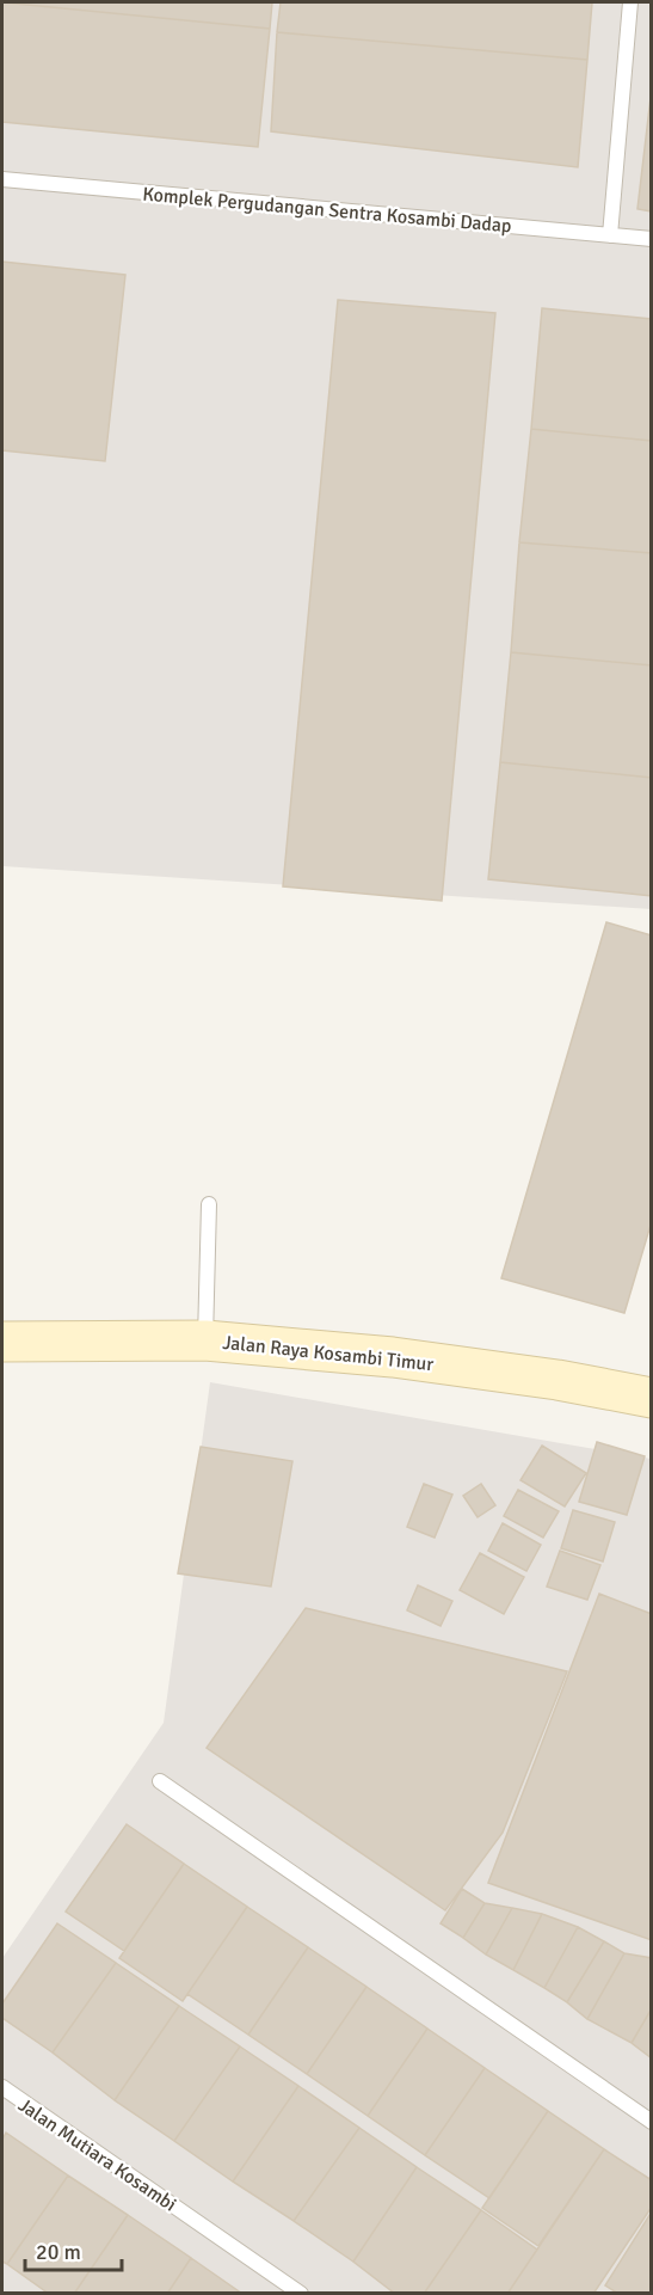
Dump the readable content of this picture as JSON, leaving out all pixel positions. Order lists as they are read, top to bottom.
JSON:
{
  "streets": {
    "main road": ["Jalan Raya Kosambi Timur"],
    "lane": ["Komplek Pergudangan Sentra Kosambi Dadap", "Jalan Mutiara Kosambi"]
  },
  "scale_bar": "20 m"
}
